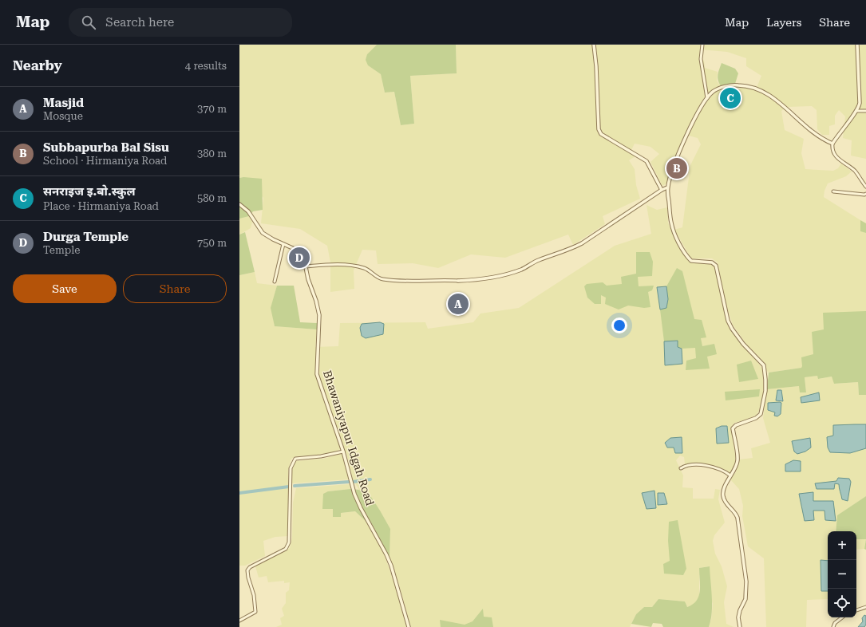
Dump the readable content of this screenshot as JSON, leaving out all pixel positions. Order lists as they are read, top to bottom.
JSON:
{
  "streets": {
    "street": ["Bhawaniyapur Idgah Road"]
  },
  "page": {
    "header": "Map",
    "search": "Search here",
    "nav": ["Map", "Layers", "Share"],
    "heading": ["Nearby", "4 results"],
    "list": [
      {
        "mark": "A",
        "name": "Masjid",
        "note": "Mosque",
        "value": "370 m"
      },
      {
        "mark": "B",
        "name": "Subbapurba Bal Sisu",
        "note": "School · Hirmaniya Road",
        "value": "380 m"
      },
      {
        "mark": "C",
        "name": "सनराइज इ.बाे.स्कुल",
        "note": "Place · Hirmaniya Road",
        "value": "580 m"
      },
      {
        "mark": "D",
        "name": "Durga Temple",
        "note": "Temple",
        "value": "750 m"
      }
    ],
    "pins": [
      "C",
      "B",
      "D",
      "A"
    ],
    "buttons": ["Save", "Share"],
    "map_buttons": ["+", "−"]
  }
}
